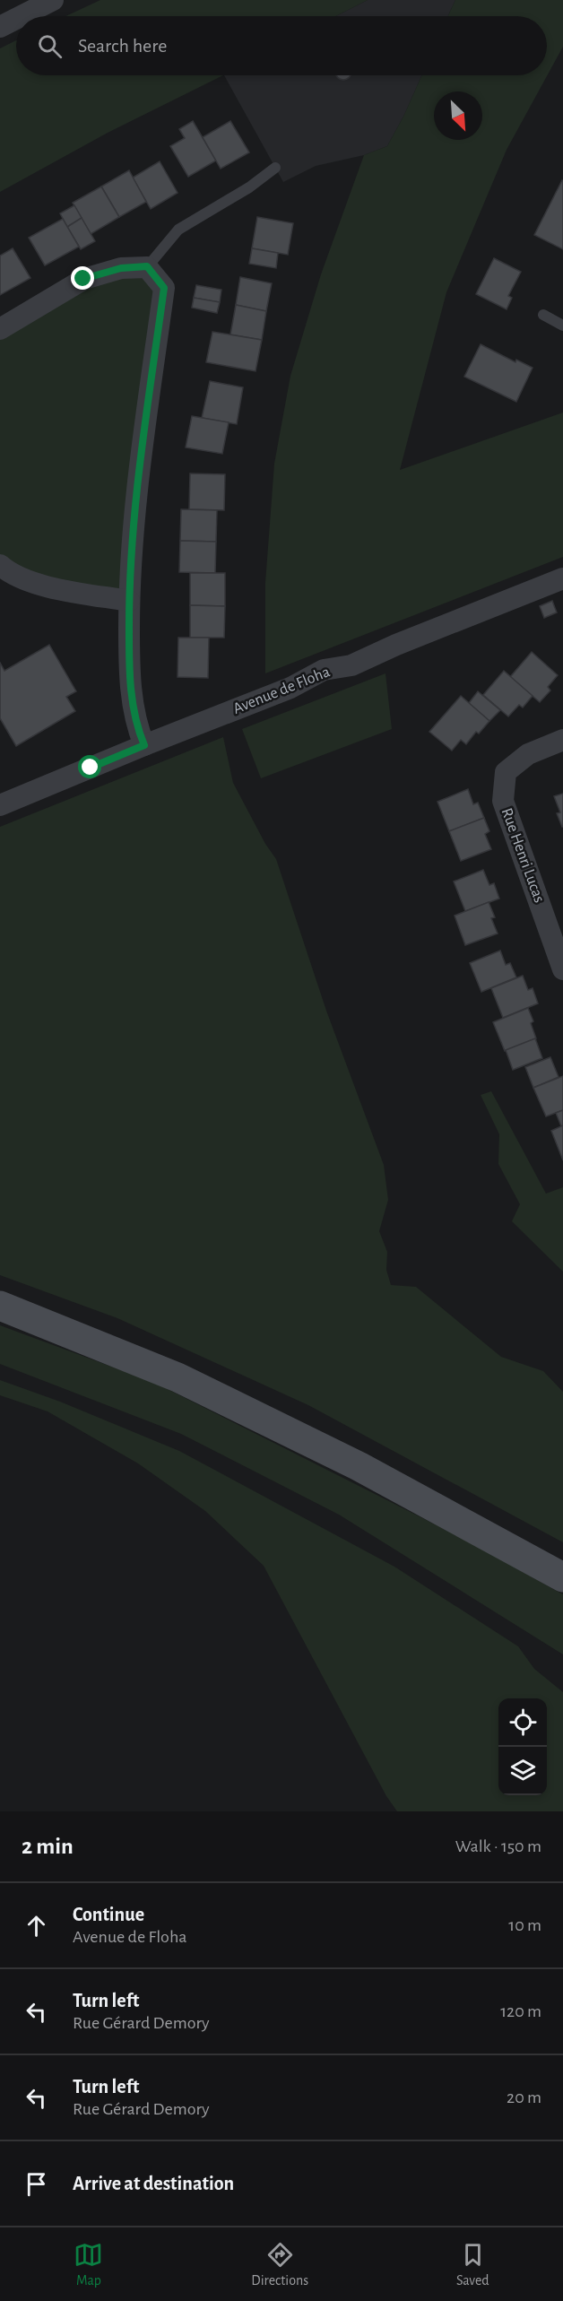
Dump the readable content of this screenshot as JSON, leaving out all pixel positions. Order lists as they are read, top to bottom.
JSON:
{
  "streets": {
    "street": ["Avenue de Floha", "Rue Henri Lucas"]
  },
  "north": "bottom right",
  "page": {
    "search": "Search here",
    "heading": ["2 min", "Walk · 150 m"],
    "list": [
      ["Continue", "Avenue de Floha", "10 m"],
      ["Turn left", "Rue Gérard Demory", "120 m"],
      ["Turn left", "Rue Gérard Demory", "20 m"],
      "Arrive at destination"
    ],
    "nav": ["Map", "Directions", "Saved"]
  }
}
